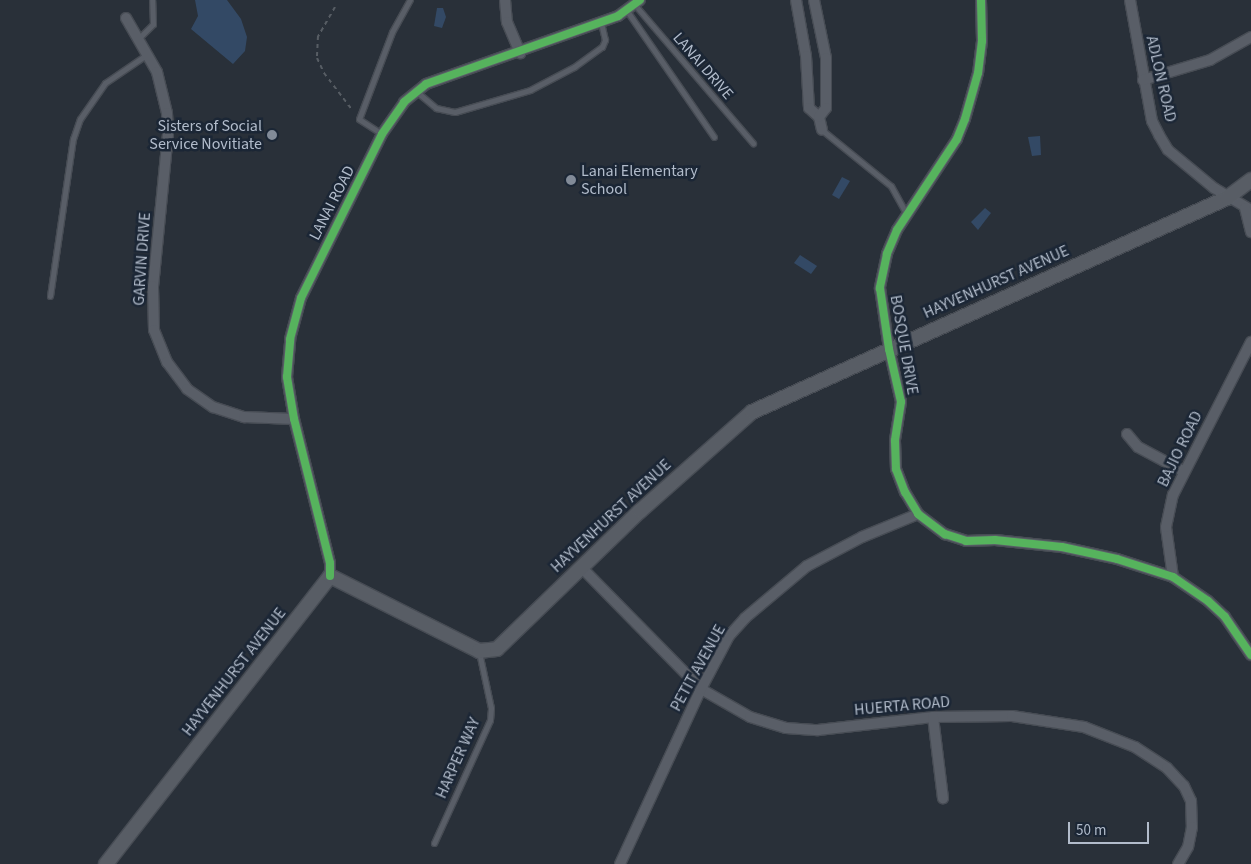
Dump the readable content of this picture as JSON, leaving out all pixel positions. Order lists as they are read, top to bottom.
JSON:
{
  "streets": {
    "main road": ["HAYVENHURST AVENUE"],
    "street": [
      "ADLON ROAD",
      "LANAI ROAD",
      "GARVIN DRIVE",
      "BOSQUE DRIVE",
      "BAJIO ROAD",
      "PETIT AVENUE",
      "HUERTA ROAD"
    ],
    "lane": ["LANAI DRIVE", "HARPER WAY"]
  },
  "crossings": [
    ["LANAI DRIVE", "LANAI ROAD"],
    ["ADLON ROAD", "HAYVENHURST AVENUE"],
    ["LANAI ROAD", "GARVIN DRIVE"],
    ["LANAI ROAD", "HAYVENHURST AVENUE"],
    ["HAYVENHURST AVENUE", "BOSQUE DRIVE"],
    ["HAYVENHURST AVENUE", "HUERTA ROAD"],
    ["HAYVENHURST AVENUE", "HARPER WAY"],
    ["BOSQUE DRIVE", "BAJIO ROAD"],
    ["BOSQUE DRIVE", "PETIT AVENUE"],
    ["PETIT AVENUE", "HUERTA ROAD"]
  ],
  "places": ["Sisters of Social Service Novitiate", "Lanai Elementary School"],
  "scale_bar": "50 m"
}
